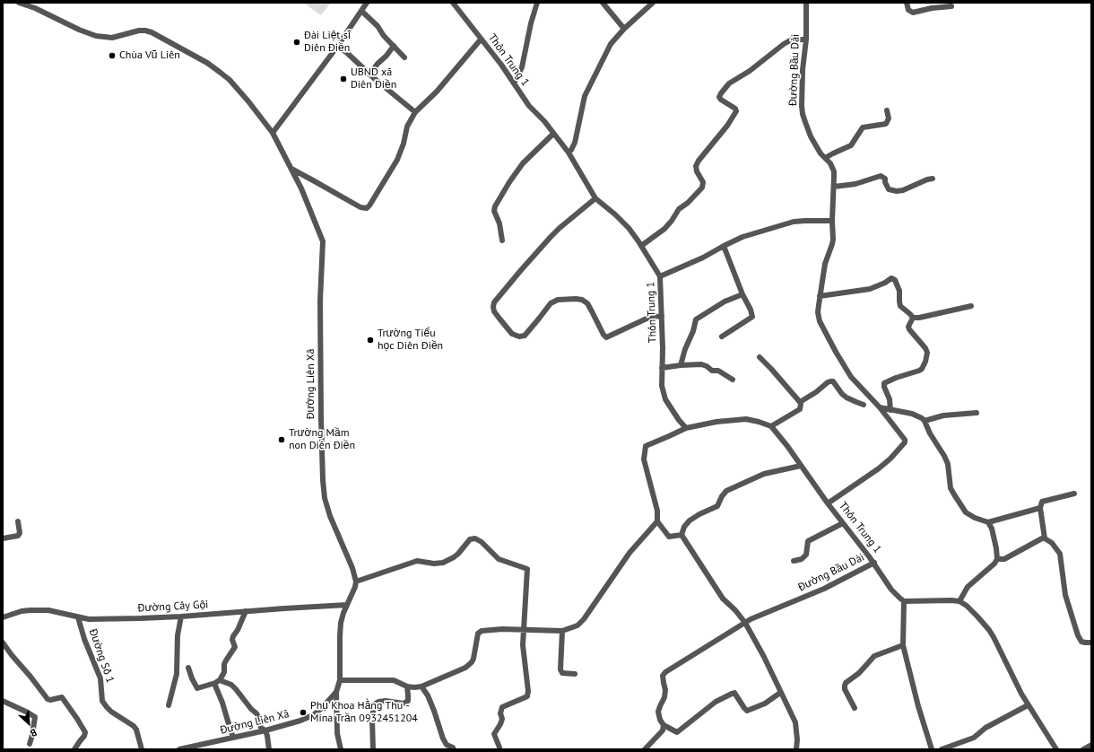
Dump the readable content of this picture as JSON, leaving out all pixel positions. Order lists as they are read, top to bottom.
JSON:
{
  "streets": {
    "street": [
      "Thôn Trung 1",
      "Đường Bầu Dài",
      "Đường Liên Xã",
      "Đường Cây Gội",
      "Đường Số 1"
    ]
  },
  "crossings": [
    ["Thôn Trung 1", "Đường Bầu Dài"],
    ["Đường Liên Xã", "Đường Cây Gội"],
    ["Đường Cây Gội", "Đường Số 1"]
  ],
  "places": [
    "Đài Liệt sĩ Diên Điền",
    "Chùa Vũ Liên",
    "UBND xã Diên Điền",
    "Trường Tiểu học Diên Điền",
    "Trường Mầm non Diên Điền",
    "Phụ Khoa Hằng Thu - Mina Trần 0932451204"
  ],
  "north": "bottom right"
}
